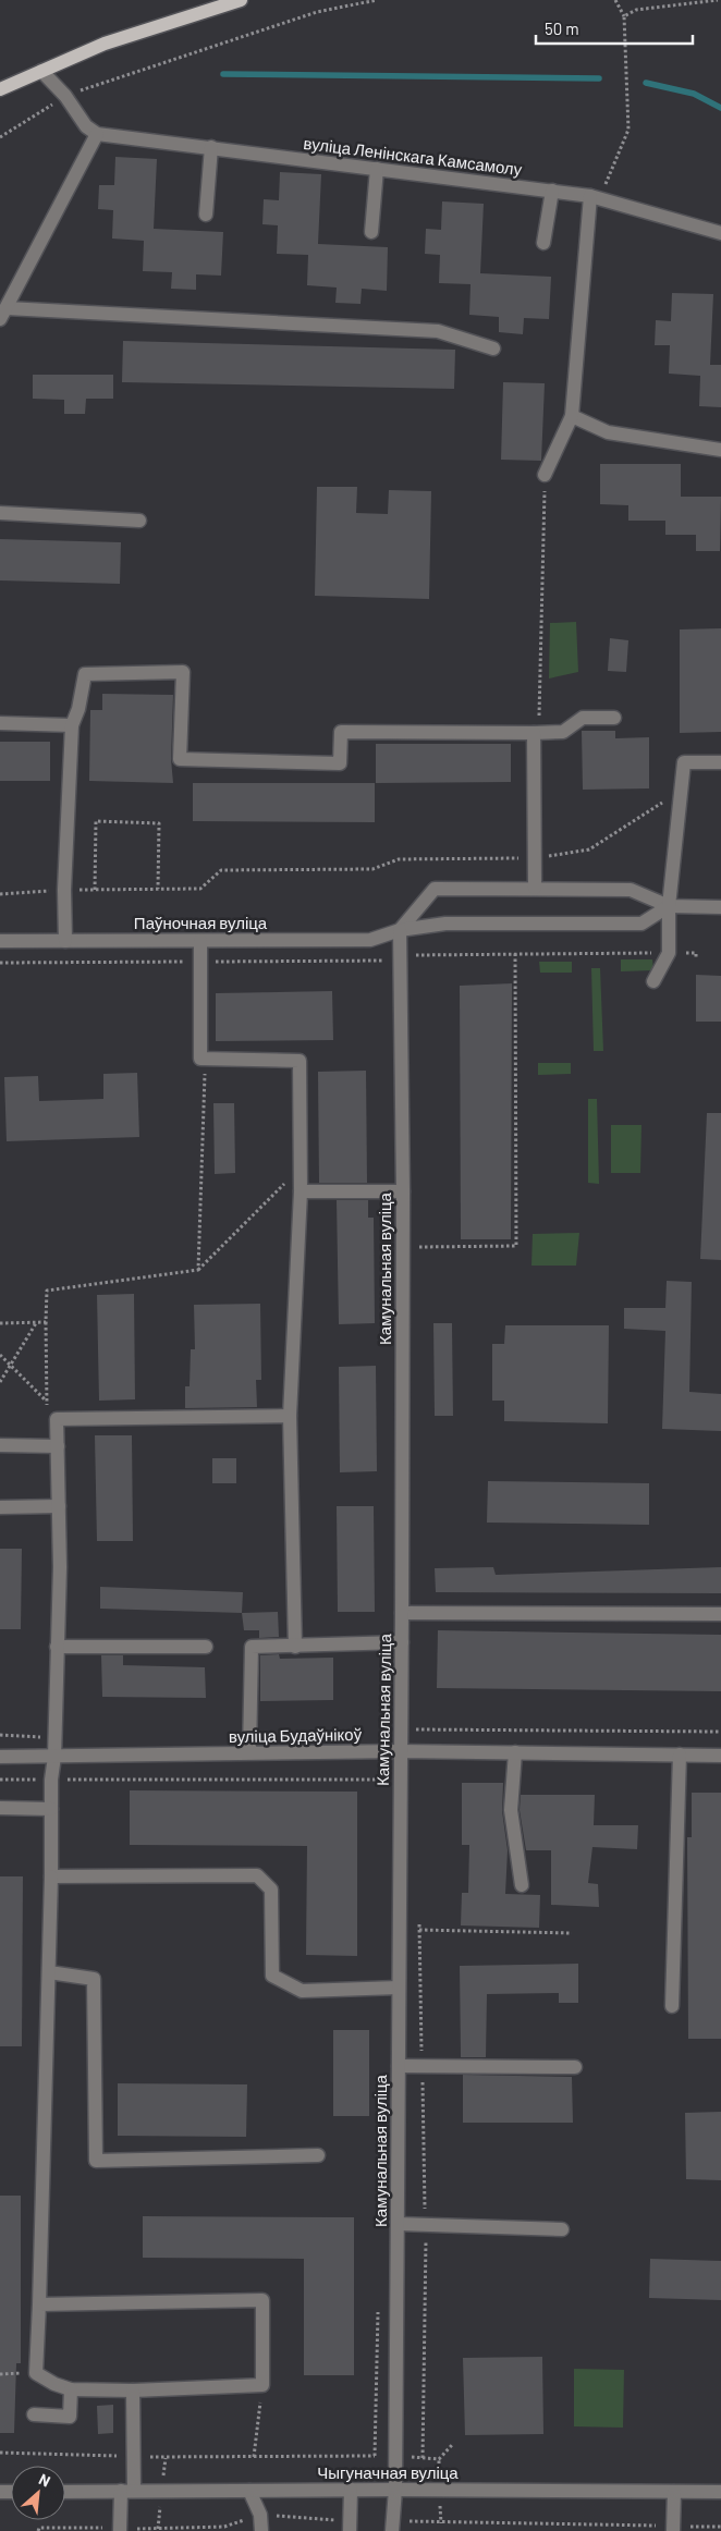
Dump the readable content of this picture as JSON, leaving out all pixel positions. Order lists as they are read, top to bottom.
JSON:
{
  "streets": {
    "street": [
      "вуліца Ленінскага Камсамолу",
      "Паўночная вуліца",
      "Камунальная вуліца",
      "вуліца Будаўнікоў",
      "Чыгуначная вуліца"
    ]
  },
  "crossings": [
    ["Паўночная вуліца", "Камунальная вуліца"],
    ["Камунальная вуліца", "вуліца Будаўнікоў"],
    ["Камунальная вуліца", "Чыгуначная вуліца"]
  ],
  "scale_bar": "50 m",
  "north": "top right"
}
